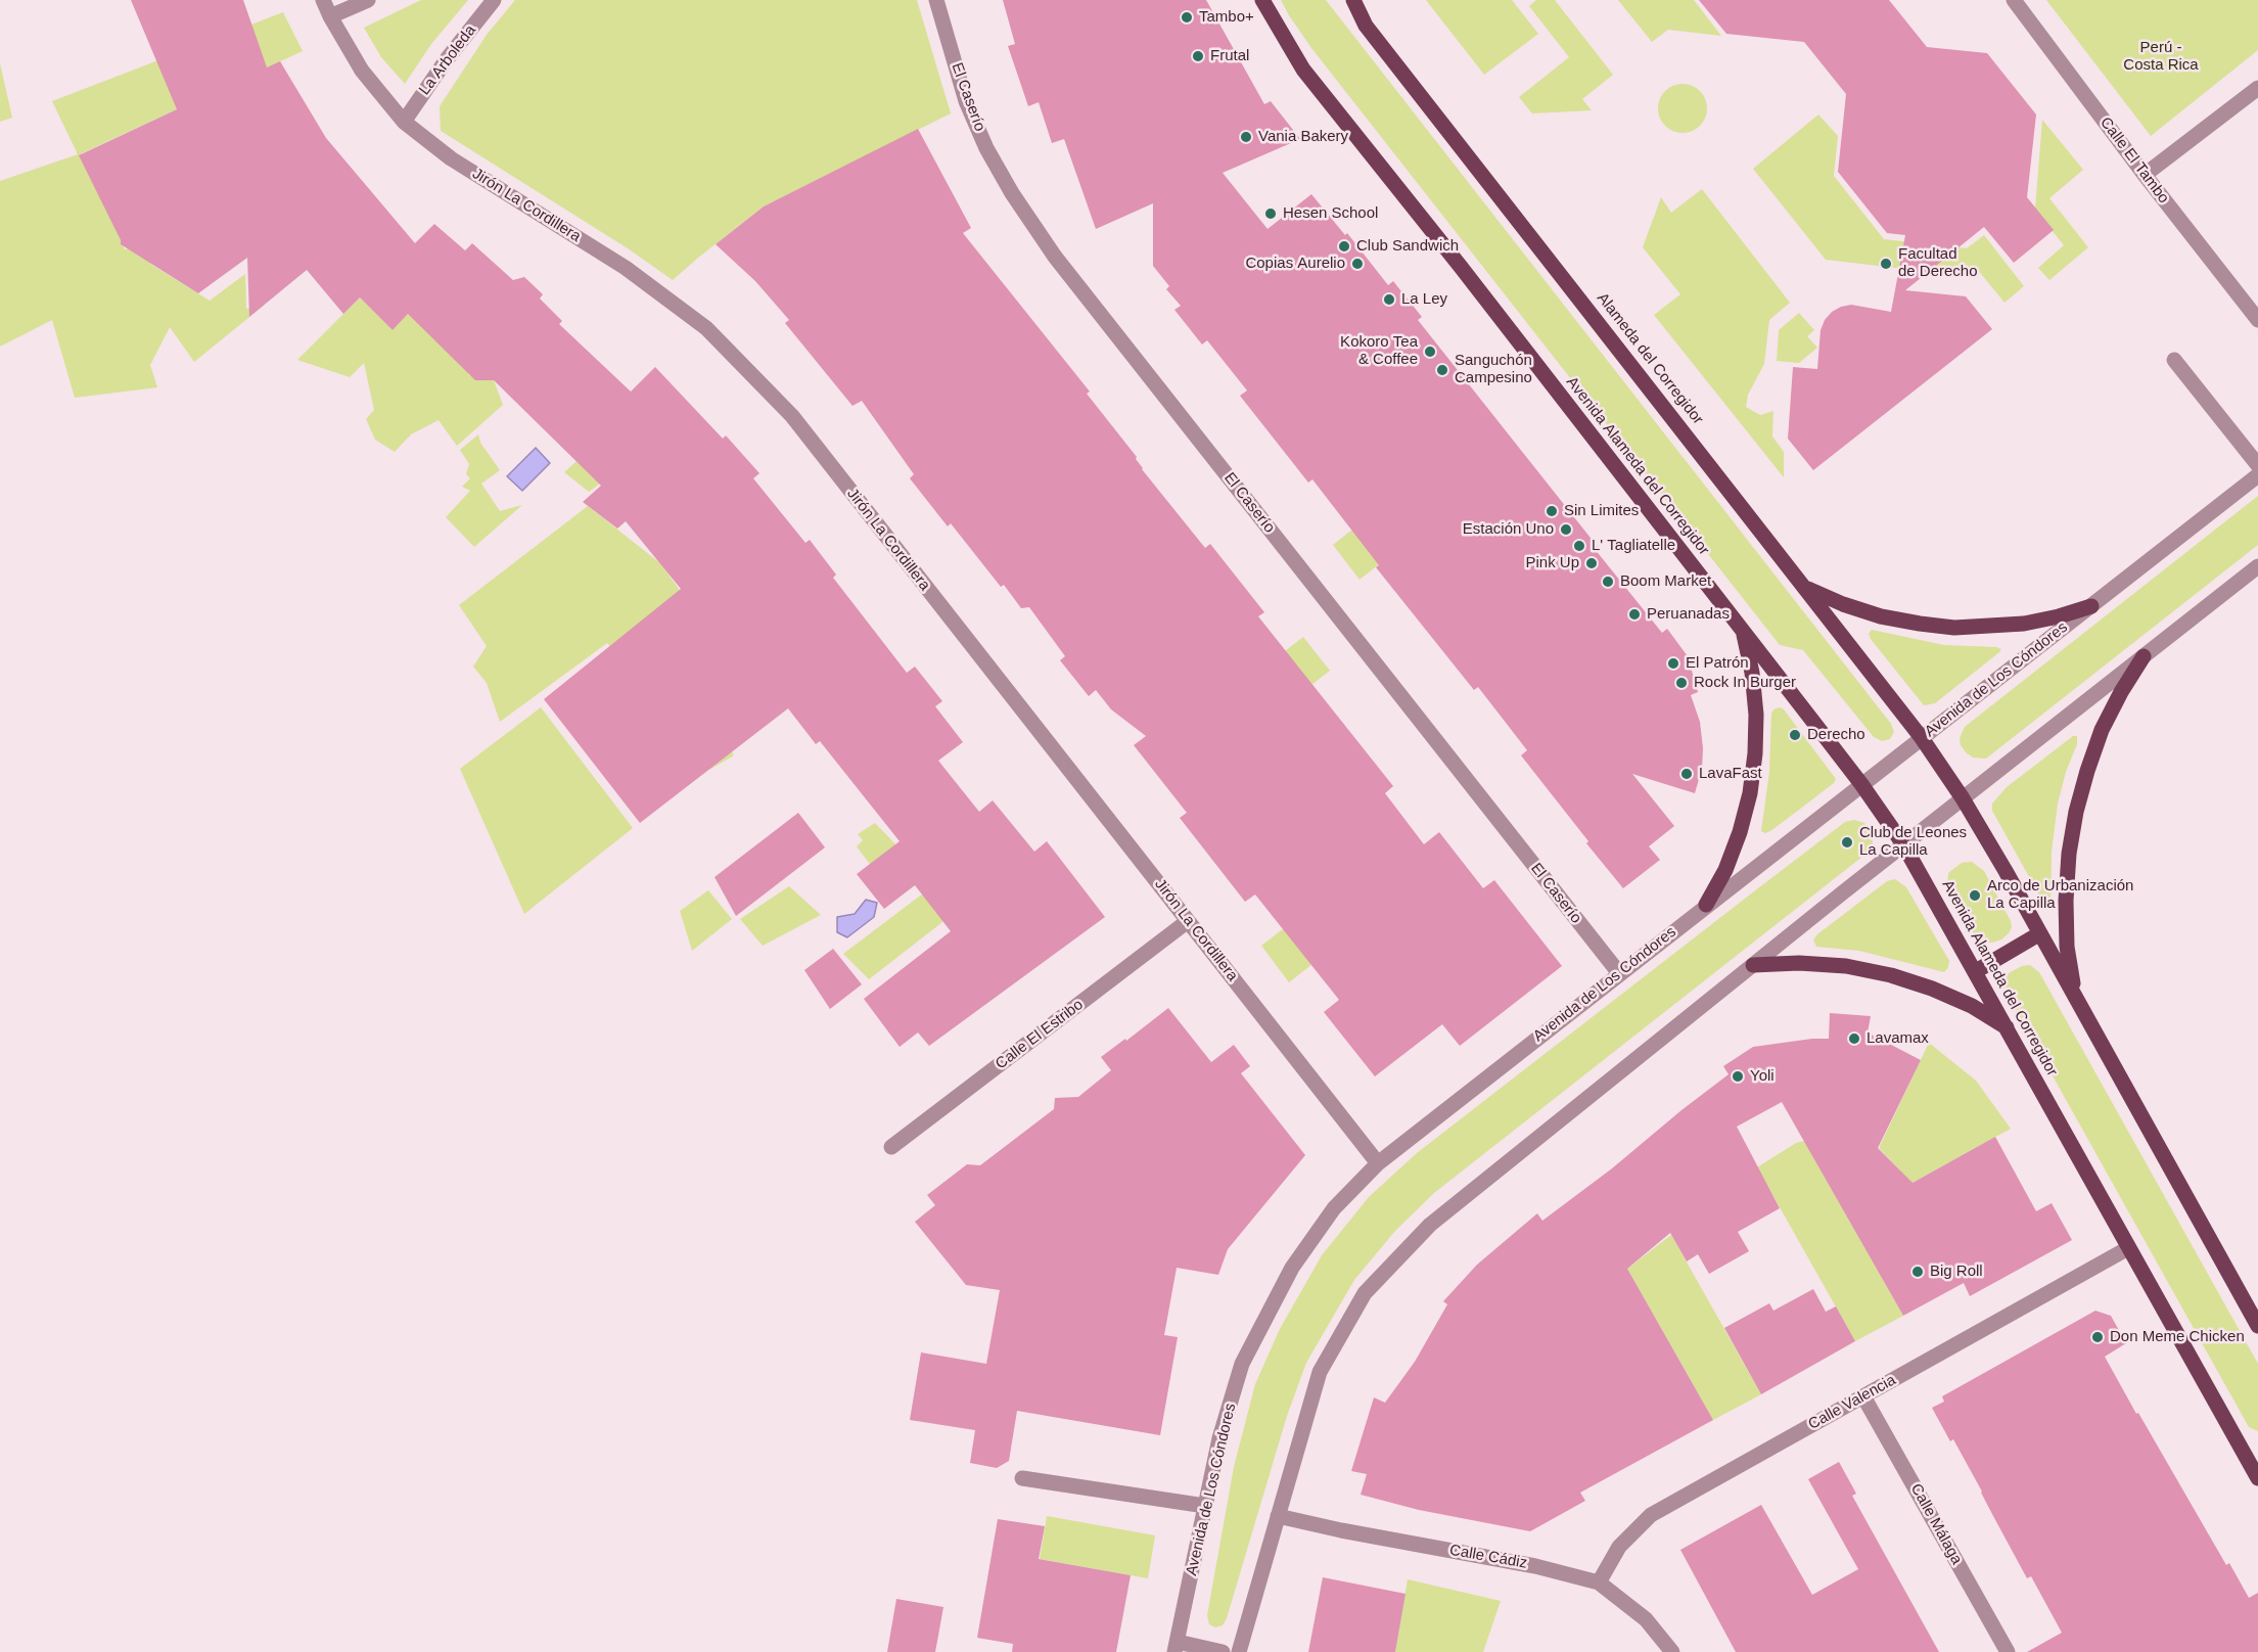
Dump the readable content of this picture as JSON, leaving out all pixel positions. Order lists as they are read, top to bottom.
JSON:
{
  "streets": {
    "main road": ["Alameda del Corregidor", "Avenida Alameda del Corregidor"],
    "street": [
      "La Arboleda",
      "El Caserío",
      "Calle El Tambo",
      "Jirón La Cordillera",
      "Avenida de Los Cóndores",
      "Calle El Estribo",
      "Calle Valencia",
      "Calle Málaga",
      "Calle Cádiz"
    ]
  },
  "crossings": [
    ["La Arboleda", "Jirón La Cordillera"],
    ["El Caserío", "Avenida de Los Cóndores"],
    ["Jirón La Cordillera", "Avenida de Los Cóndores"],
    ["Jirón La Cordillera", "Calle El Estribo"],
    ["Alameda del Corregidor", "Avenida de Los Cóndores"],
    ["Avenida Alameda del Corregidor", "Avenida de Los Cóndores"],
    ["Avenida Alameda del Corregidor", "Calle Valencia"],
    ["Calle Valencia", "Calle Málaga"],
    ["Calle Valencia", "Calle Cádiz"]
  ],
  "parks": ["Perú - Costa Rica"],
  "places": [
    "Tambo+",
    "Frutal",
    "Vania Bakery",
    "Hesen School",
    "Club Sandwich",
    "Copias Aurelio",
    "Facultad de Derecho",
    "La Ley",
    "Kokoro Tea & Coffee",
    "Sanguchón Campesino",
    "Sin Limites",
    "Estación Uno",
    "L' Tagliatelle",
    "Pink Up",
    "Boom Market",
    "Peruanadas",
    "El Patrón",
    "Rock In Burger",
    "Derecho",
    "LavaFast",
    "Club de Leones La Capilla",
    "Arco de Urbanización La Capilla",
    "Lavamax",
    "Yoli",
    "Big Roll",
    "Don Meme Chicken"
  ]
}
